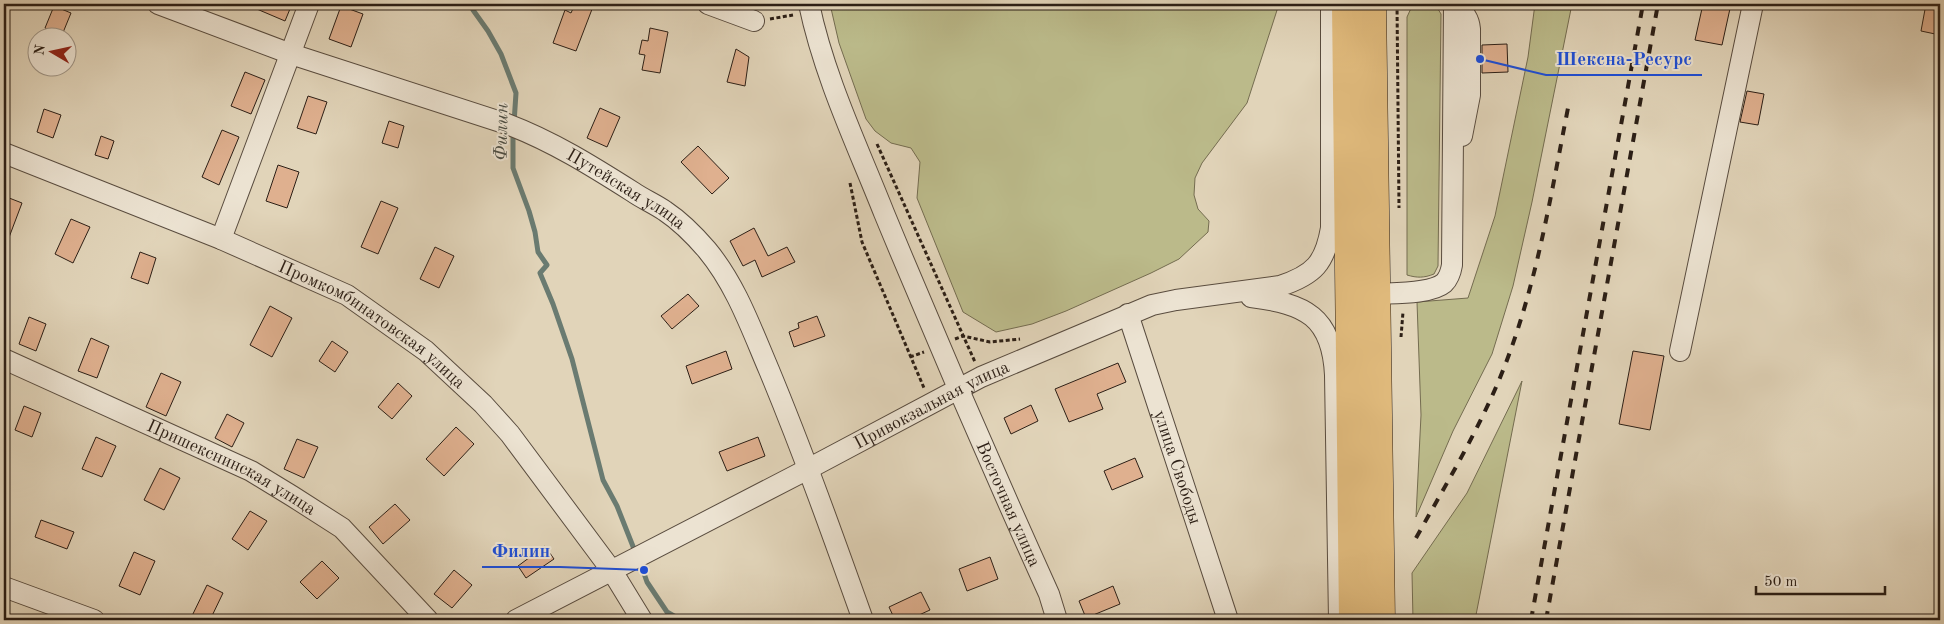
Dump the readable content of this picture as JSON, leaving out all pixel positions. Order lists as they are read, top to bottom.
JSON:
{
  "streets": {
    "street": [
      "Путейская улица",
      "Промкомбинатовская улица",
      "Привокзальная улица",
      "улица Свободы",
      "Пришекснинская улица",
      "Восточная улица"
    ]
  },
  "crossings": [
    ["Путейская улица", "Привокзальная улица"],
    ["Промкомбинатовская улица", "Привокзальная улица"],
    ["Привокзальная улица", "улица Свободы"],
    ["Привокзальная улица", "Восточная улица"]
  ],
  "water": ["Филин"],
  "places": ["Шексна-Ресурс", "Филин"],
  "scale_bar": "50 m",
  "north": "left"
}
